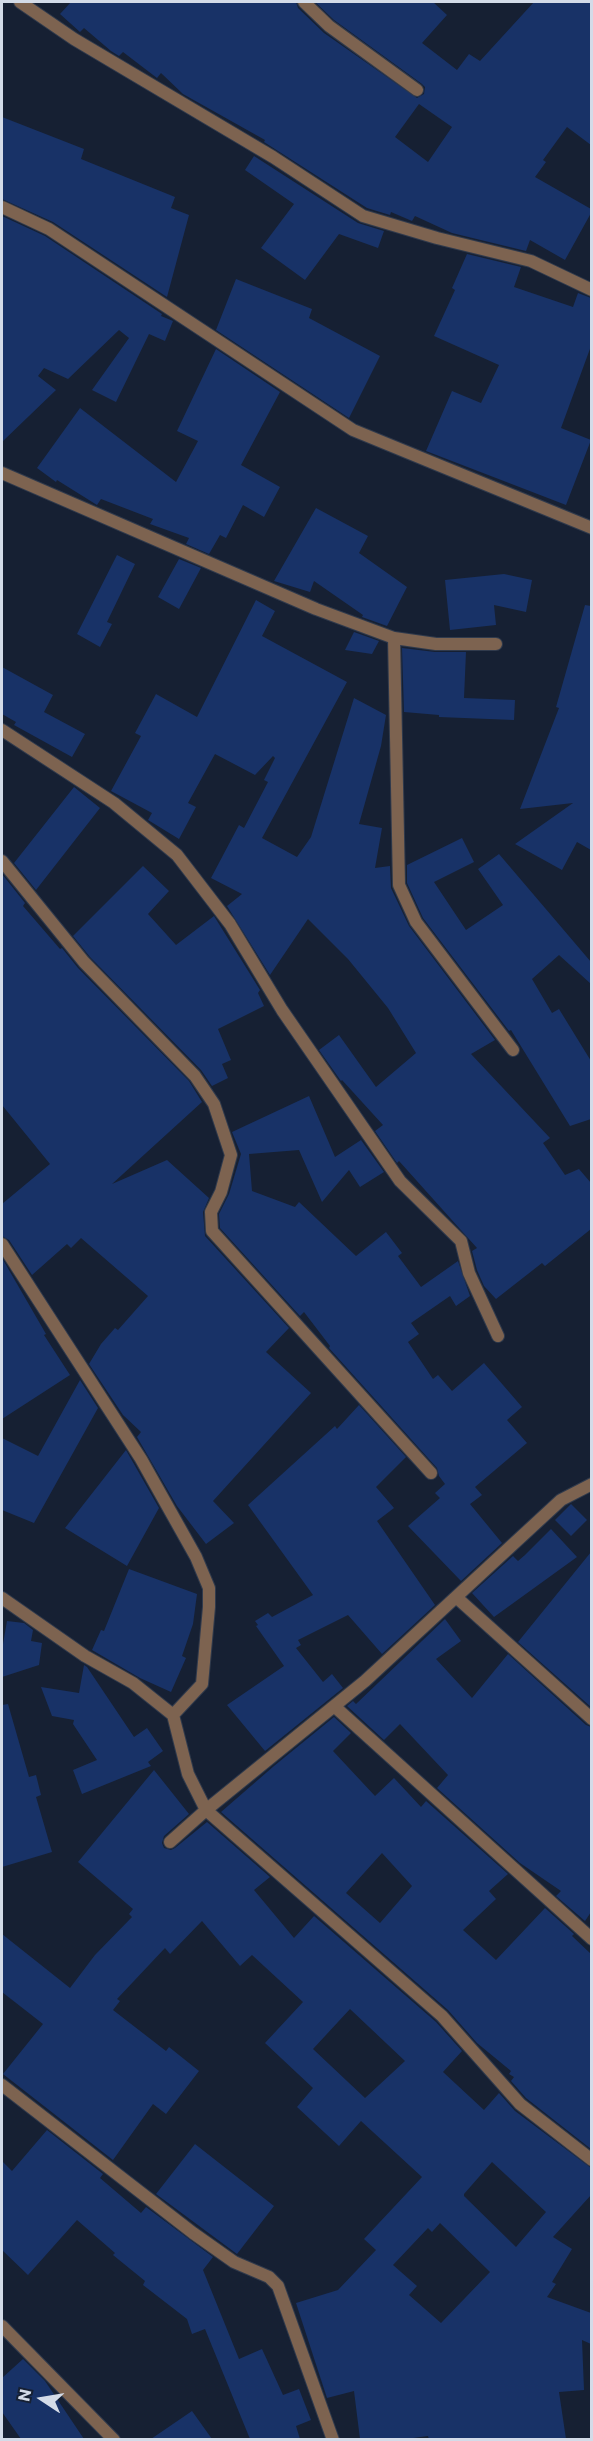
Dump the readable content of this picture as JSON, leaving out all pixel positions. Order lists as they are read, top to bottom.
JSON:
{
  "north": "left"
}
